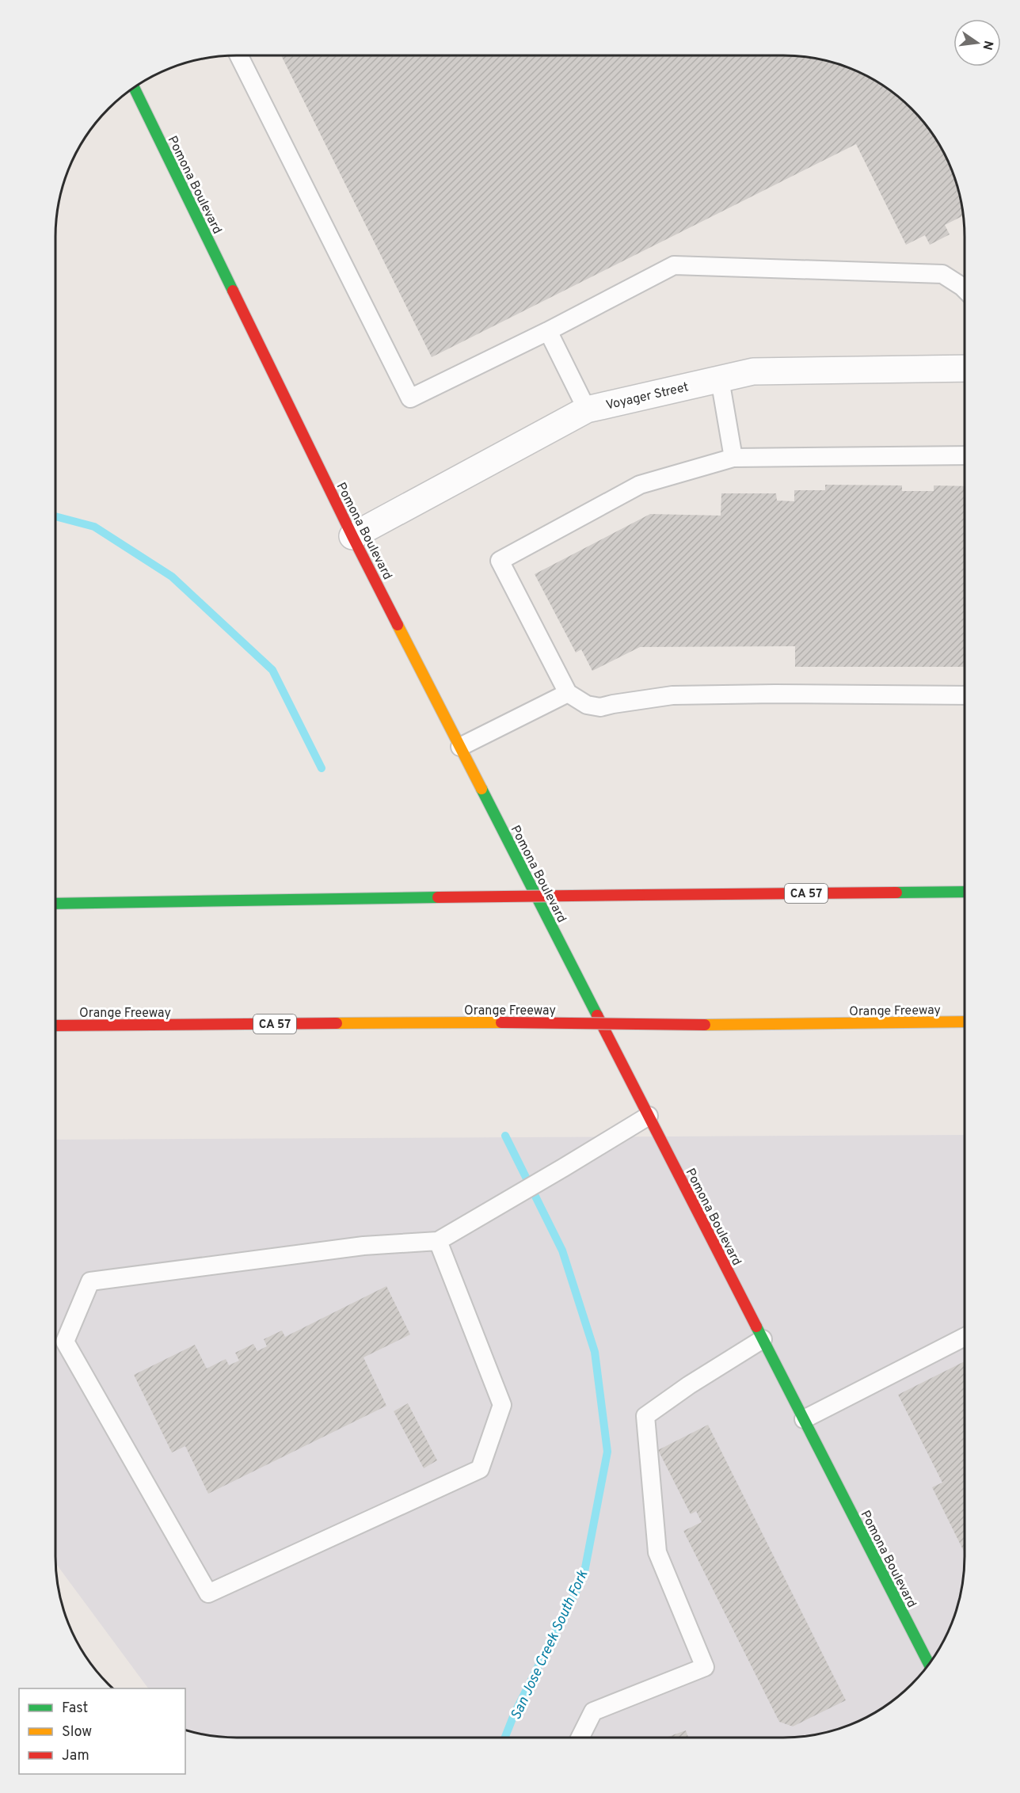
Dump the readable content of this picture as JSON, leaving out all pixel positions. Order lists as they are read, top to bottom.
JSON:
{
  "streets": {
    "main road": ["Pomona Boulevard", "CA 57", "Orange Freeway"],
    "street": ["Voyager Street"]
  },
  "crossings": [
    ["Pomona Boulevard", "Voyager Street"]
  ],
  "water": ["San Jose Creek South Fork"],
  "legend": ["Fast", "Slow", "Jam"],
  "north": "right"
}
